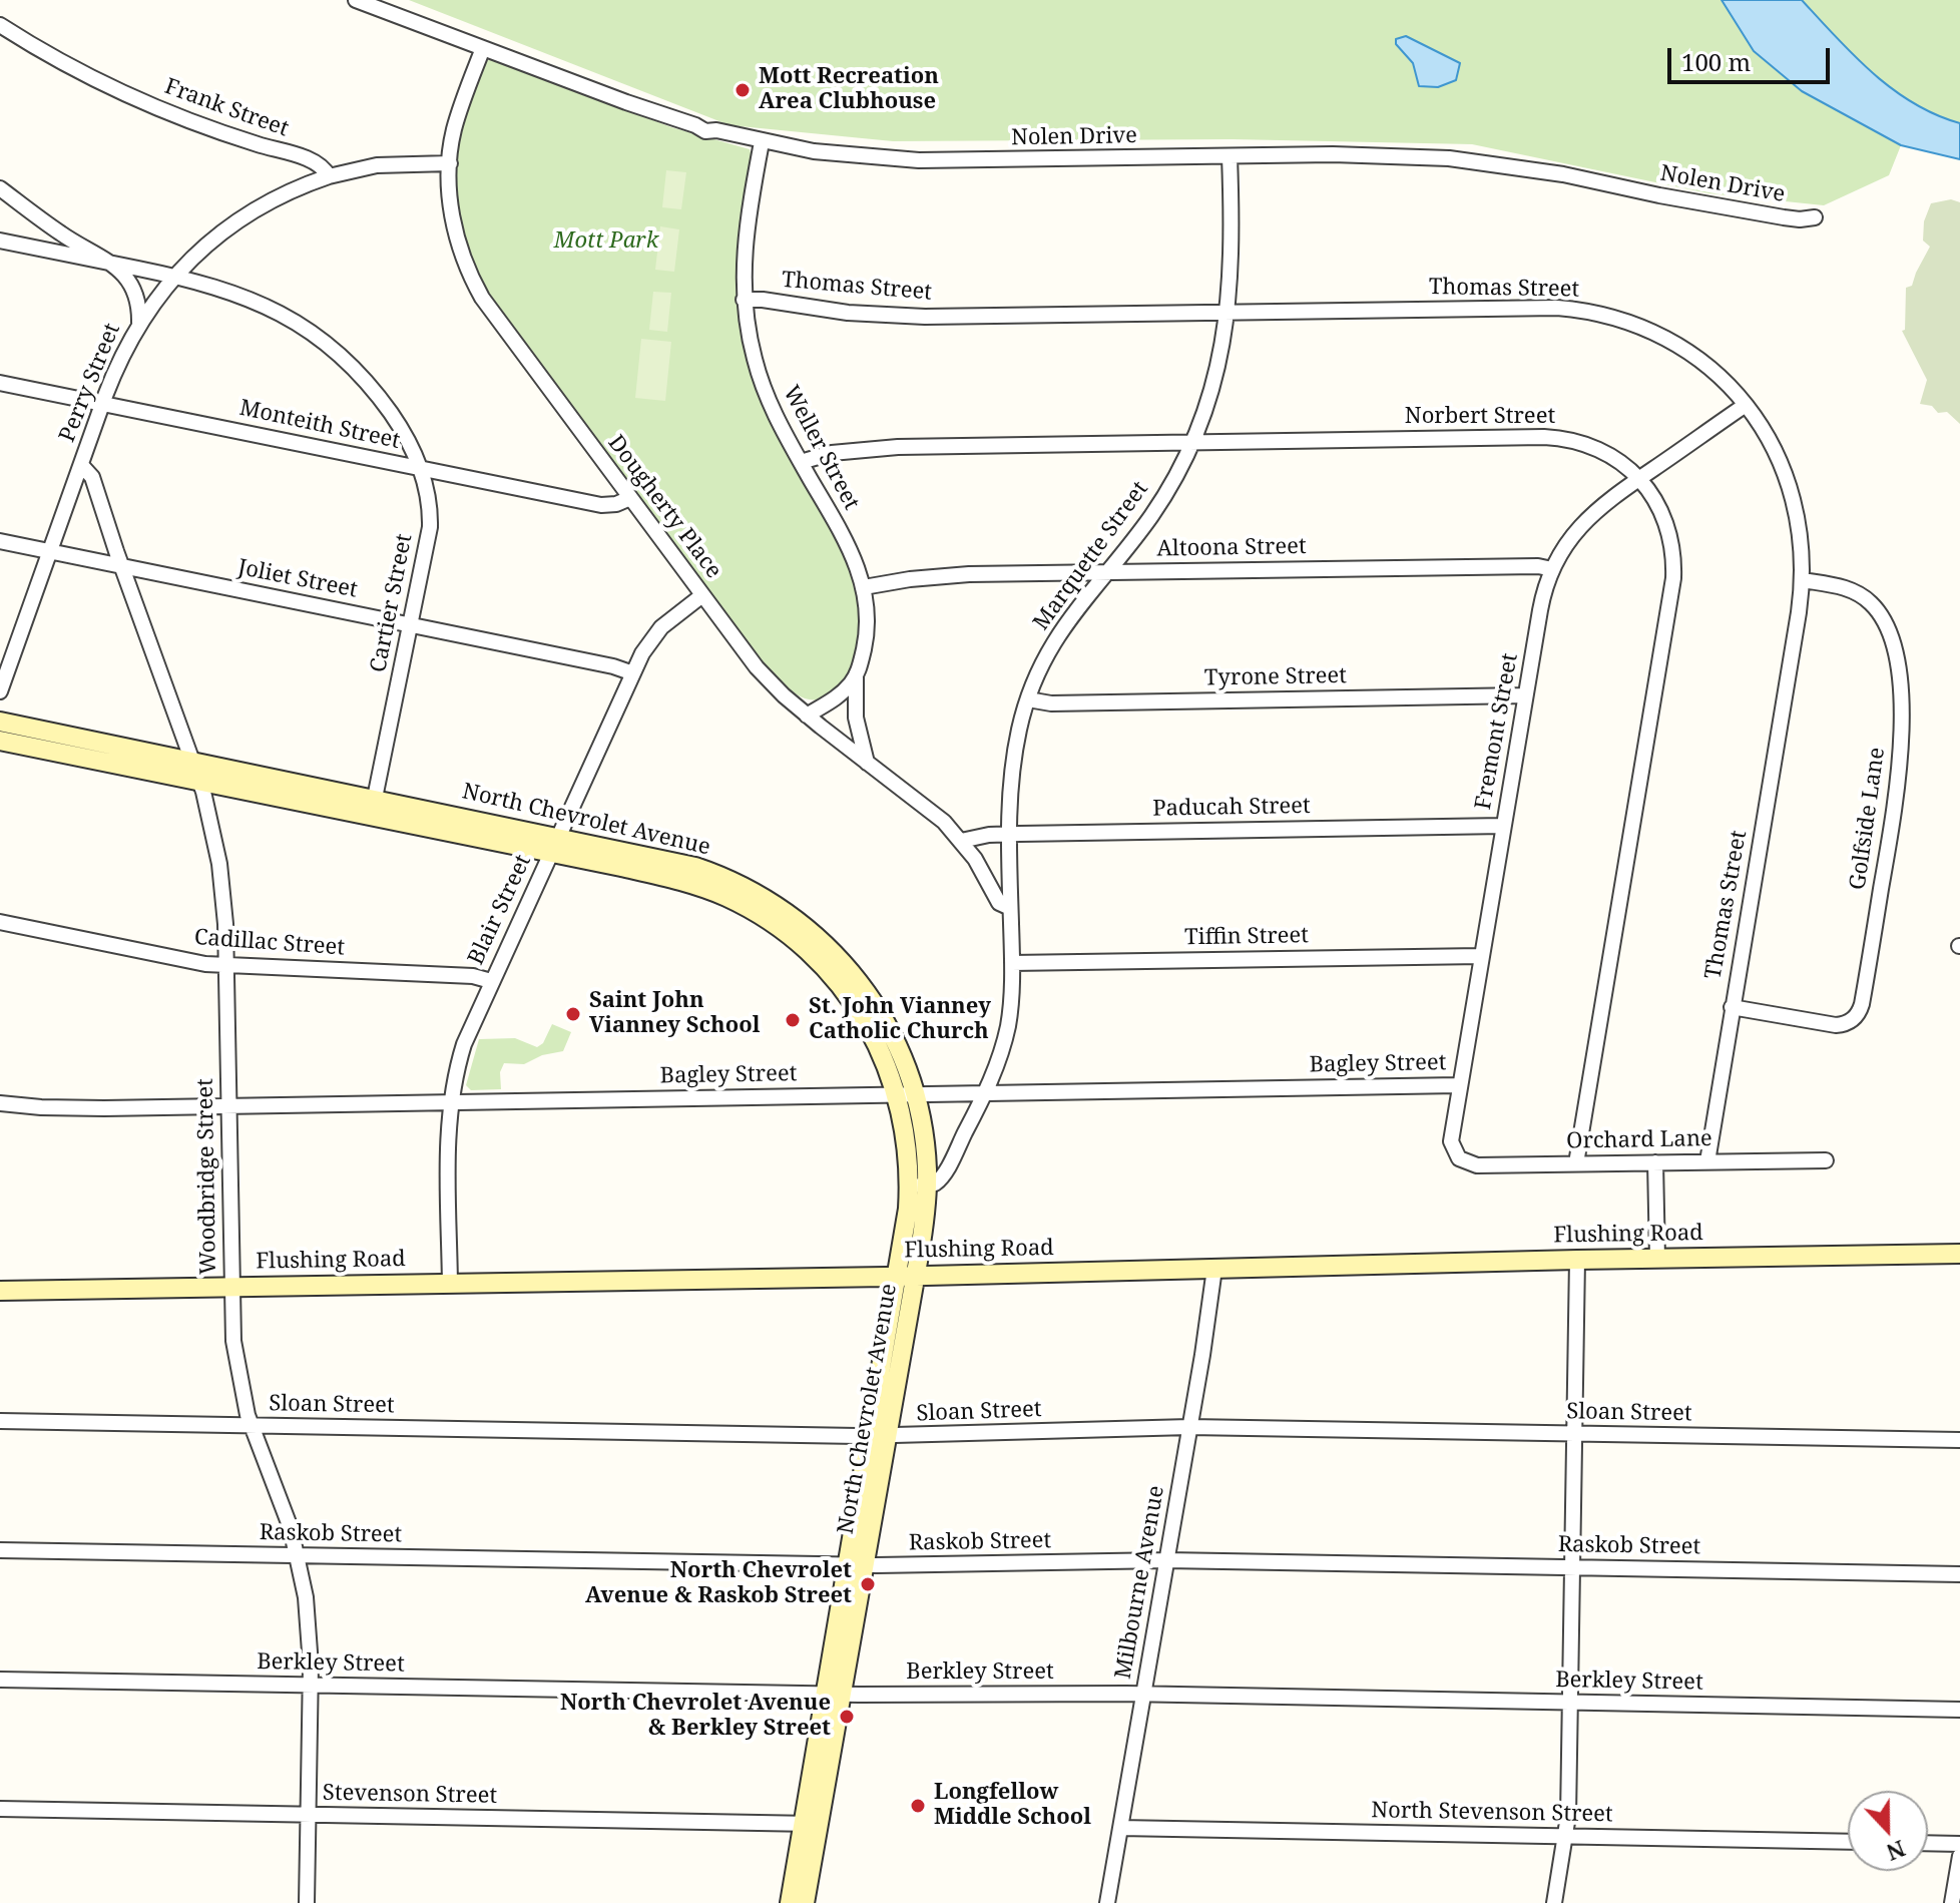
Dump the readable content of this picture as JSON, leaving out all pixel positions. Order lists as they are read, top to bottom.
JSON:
{
  "streets": {
    "street": [
      "Frank Street",
      "Nolen Drive",
      "Thomas Street",
      "Perry Street",
      "Norbert Street",
      "Monteith Street",
      "Weller Street",
      "Dougherty Place",
      "Altoona Street",
      "Marquette Street",
      "Joliet Street",
      "Cartier Street",
      "Tyrone Street",
      "Fremont Street",
      "Paducah Street",
      "Golfside Lane",
      "North Chevrolet Avenue",
      "Blair Street",
      "Tiffin Street",
      "Cadillac Street",
      "Bagley Street",
      "Orchard Lane",
      "Woodbridge Street",
      "Flushing Road",
      "Sloan Street",
      "Raskob Street",
      "Milbourne Avenue",
      "Berkley Street",
      "Stevenson Street",
      "North Stevenson Street"
    ]
  },
  "crossings": [
    ["Frank Street", "Perry Street"],
    ["Nolen Drive", "Weller Street"],
    ["Nolen Drive", "Dougherty Place"],
    ["Nolen Drive", "Marquette Street"],
    ["Thomas Street", "Weller Street"],
    ["Thomas Street", "Marquette Street"],
    ["Thomas Street", "Fremont Street"],
    ["Thomas Street", "Golfside Lane"],
    ["Thomas Street", "Orchard Lane"],
    ["Perry Street", "Monteith Street"],
    ["Perry Street", "Joliet Street"],
    ["Perry Street", "Cartier Street"],
    ["Perry Street", "Woodbridge Street"],
    ["Norbert Street", "Weller Street"],
    ["Norbert Street", "Marquette Street"],
    ["Norbert Street", "Fremont Street"],
    ["Norbert Street", "Orchard Lane"],
    ["Monteith Street", "Dougherty Place"],
    ["Monteith Street", "Cartier Street"],
    ["Weller Street", "Dougherty Place"],
    ["Weller Street", "Altoona Street"],
    ["Dougherty Place", "Marquette Street"],
    ["Dougherty Place", "Paducah Street"],
    ["Dougherty Place", "Blair Street"],
    ["Altoona Street", "Marquette Street"],
    ["Altoona Street", "Fremont Street"],
    ["Marquette Street", "Tyrone Street"],
    ["Marquette Street", "Paducah Street"],
    ["Marquette Street", "North Chevrolet Avenue"],
    ["Marquette Street", "Tiffin Street"],
    ["Marquette Street", "Bagley Street"],
    ["Joliet Street", "Cartier Street"],
    ["Joliet Street", "Blair Street"],
    ["Joliet Street", "Woodbridge Street"],
    ["Cartier Street", "North Chevrolet Avenue"],
    ["Tyrone Street", "Fremont Street"],
    ["Fremont Street", "Paducah Street"],
    ["Fremont Street", "Tiffin Street"],
    ["Fremont Street", "Bagley Street"],
    ["Fremont Street", "Orchard Lane"],
    ["North Chevrolet Avenue", "Blair Street"],
    ["North Chevrolet Avenue", "Bagley Street"],
    ["North Chevrolet Avenue", "Woodbridge Street"],
    ["North Chevrolet Avenue", "Flushing Road"],
    ["North Chevrolet Avenue", "Sloan Street"],
    ["North Chevrolet Avenue", "Raskob Street"],
    ["North Chevrolet Avenue", "Berkley Street"],
    ["North Chevrolet Avenue", "Stevenson Street"],
    ["Blair Street", "Cadillac Street"],
    ["Blair Street", "Bagley Street"],
    ["Blair Street", "Flushing Road"],
    ["Cadillac Street", "Woodbridge Street"],
    ["Bagley Street", "Woodbridge Street"],
    ["Woodbridge Street", "Flushing Road"],
    ["Woodbridge Street", "Sloan Street"],
    ["Woodbridge Street", "Raskob Street"],
    ["Woodbridge Street", "Berkley Street"],
    ["Woodbridge Street", "Stevenson Street"],
    ["Flushing Road", "Milbourne Avenue"],
    ["Sloan Street", "Milbourne Avenue"],
    ["Raskob Street", "Milbourne Avenue"],
    ["Milbourne Avenue", "Berkley Street"],
    ["Milbourne Avenue", "North Stevenson Street"]
  ],
  "parks": ["Mott Park"],
  "places": [
    "Mott Recreation Area Clubhouse",
    "Saint John Vianney School",
    "St. John Vianney Catholic Church",
    "North Chevrolet Avenue & Raskob Street",
    "North Chevrolet Avenue & Berkley Street",
    "Longfellow Middle School"
  ],
  "scale_bar": "100 m",
  "north": "bottom"
}
